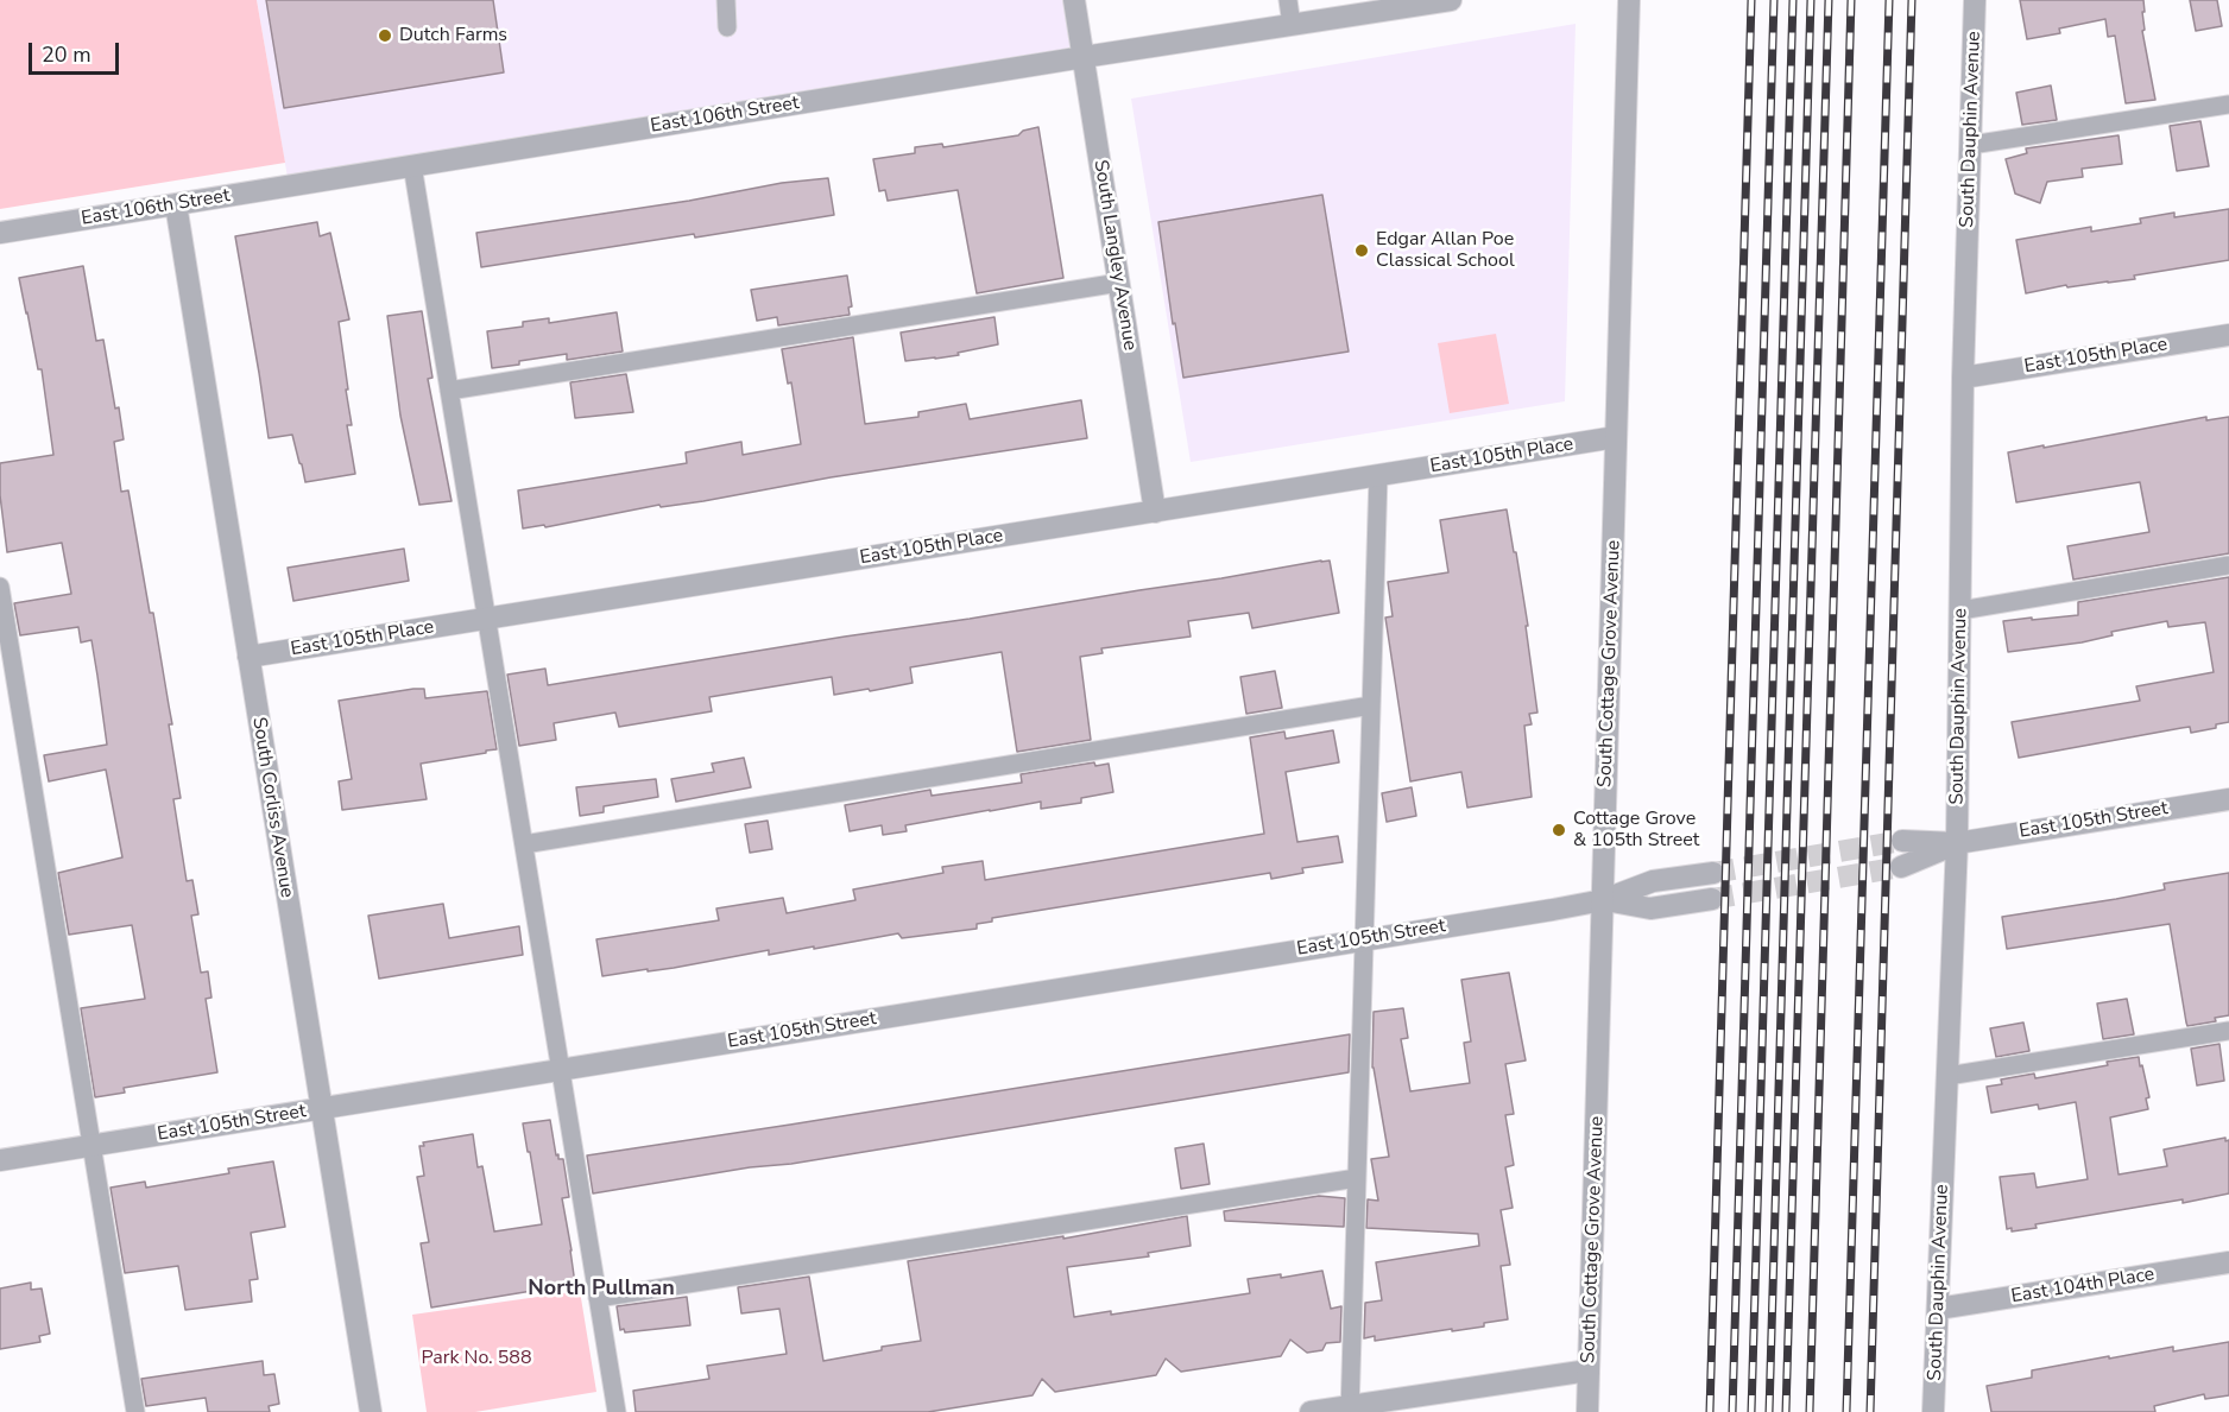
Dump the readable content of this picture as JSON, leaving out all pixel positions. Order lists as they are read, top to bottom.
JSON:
{
  "streets": {
    "street": [
      "East 106th Street",
      "South Dauphin Avenue",
      "South Langley Avenue",
      "East 105th Place",
      "South Cottage Grove Avenue",
      "South Corliss Avenue",
      "East 105th Street",
      "East 104th Place"
    ]
  },
  "crossings": [
    ["East 106th Street", "South Langley Avenue"],
    ["East 106th Street", "South Corliss Avenue"],
    ["South Dauphin Avenue", "East 105th Place"],
    ["South Dauphin Avenue", "East 105th Street"],
    ["South Dauphin Avenue", "East 104th Place"],
    ["South Langley Avenue", "East 105th Place"],
    ["East 105th Place", "South Cottage Grove Avenue"],
    ["East 105th Place", "South Corliss Avenue"],
    ["South Cottage Grove Avenue", "East 105th Street"],
    ["South Corliss Avenue", "East 105th Street"]
  ],
  "districts": ["North Pullman"],
  "parks": ["Park No. 588"],
  "places": ["Dutch Farms", "Edgar Allan Poe Classical School", "Cottage Grove & 105th Street"],
  "scale_bar": "20 m"
}
